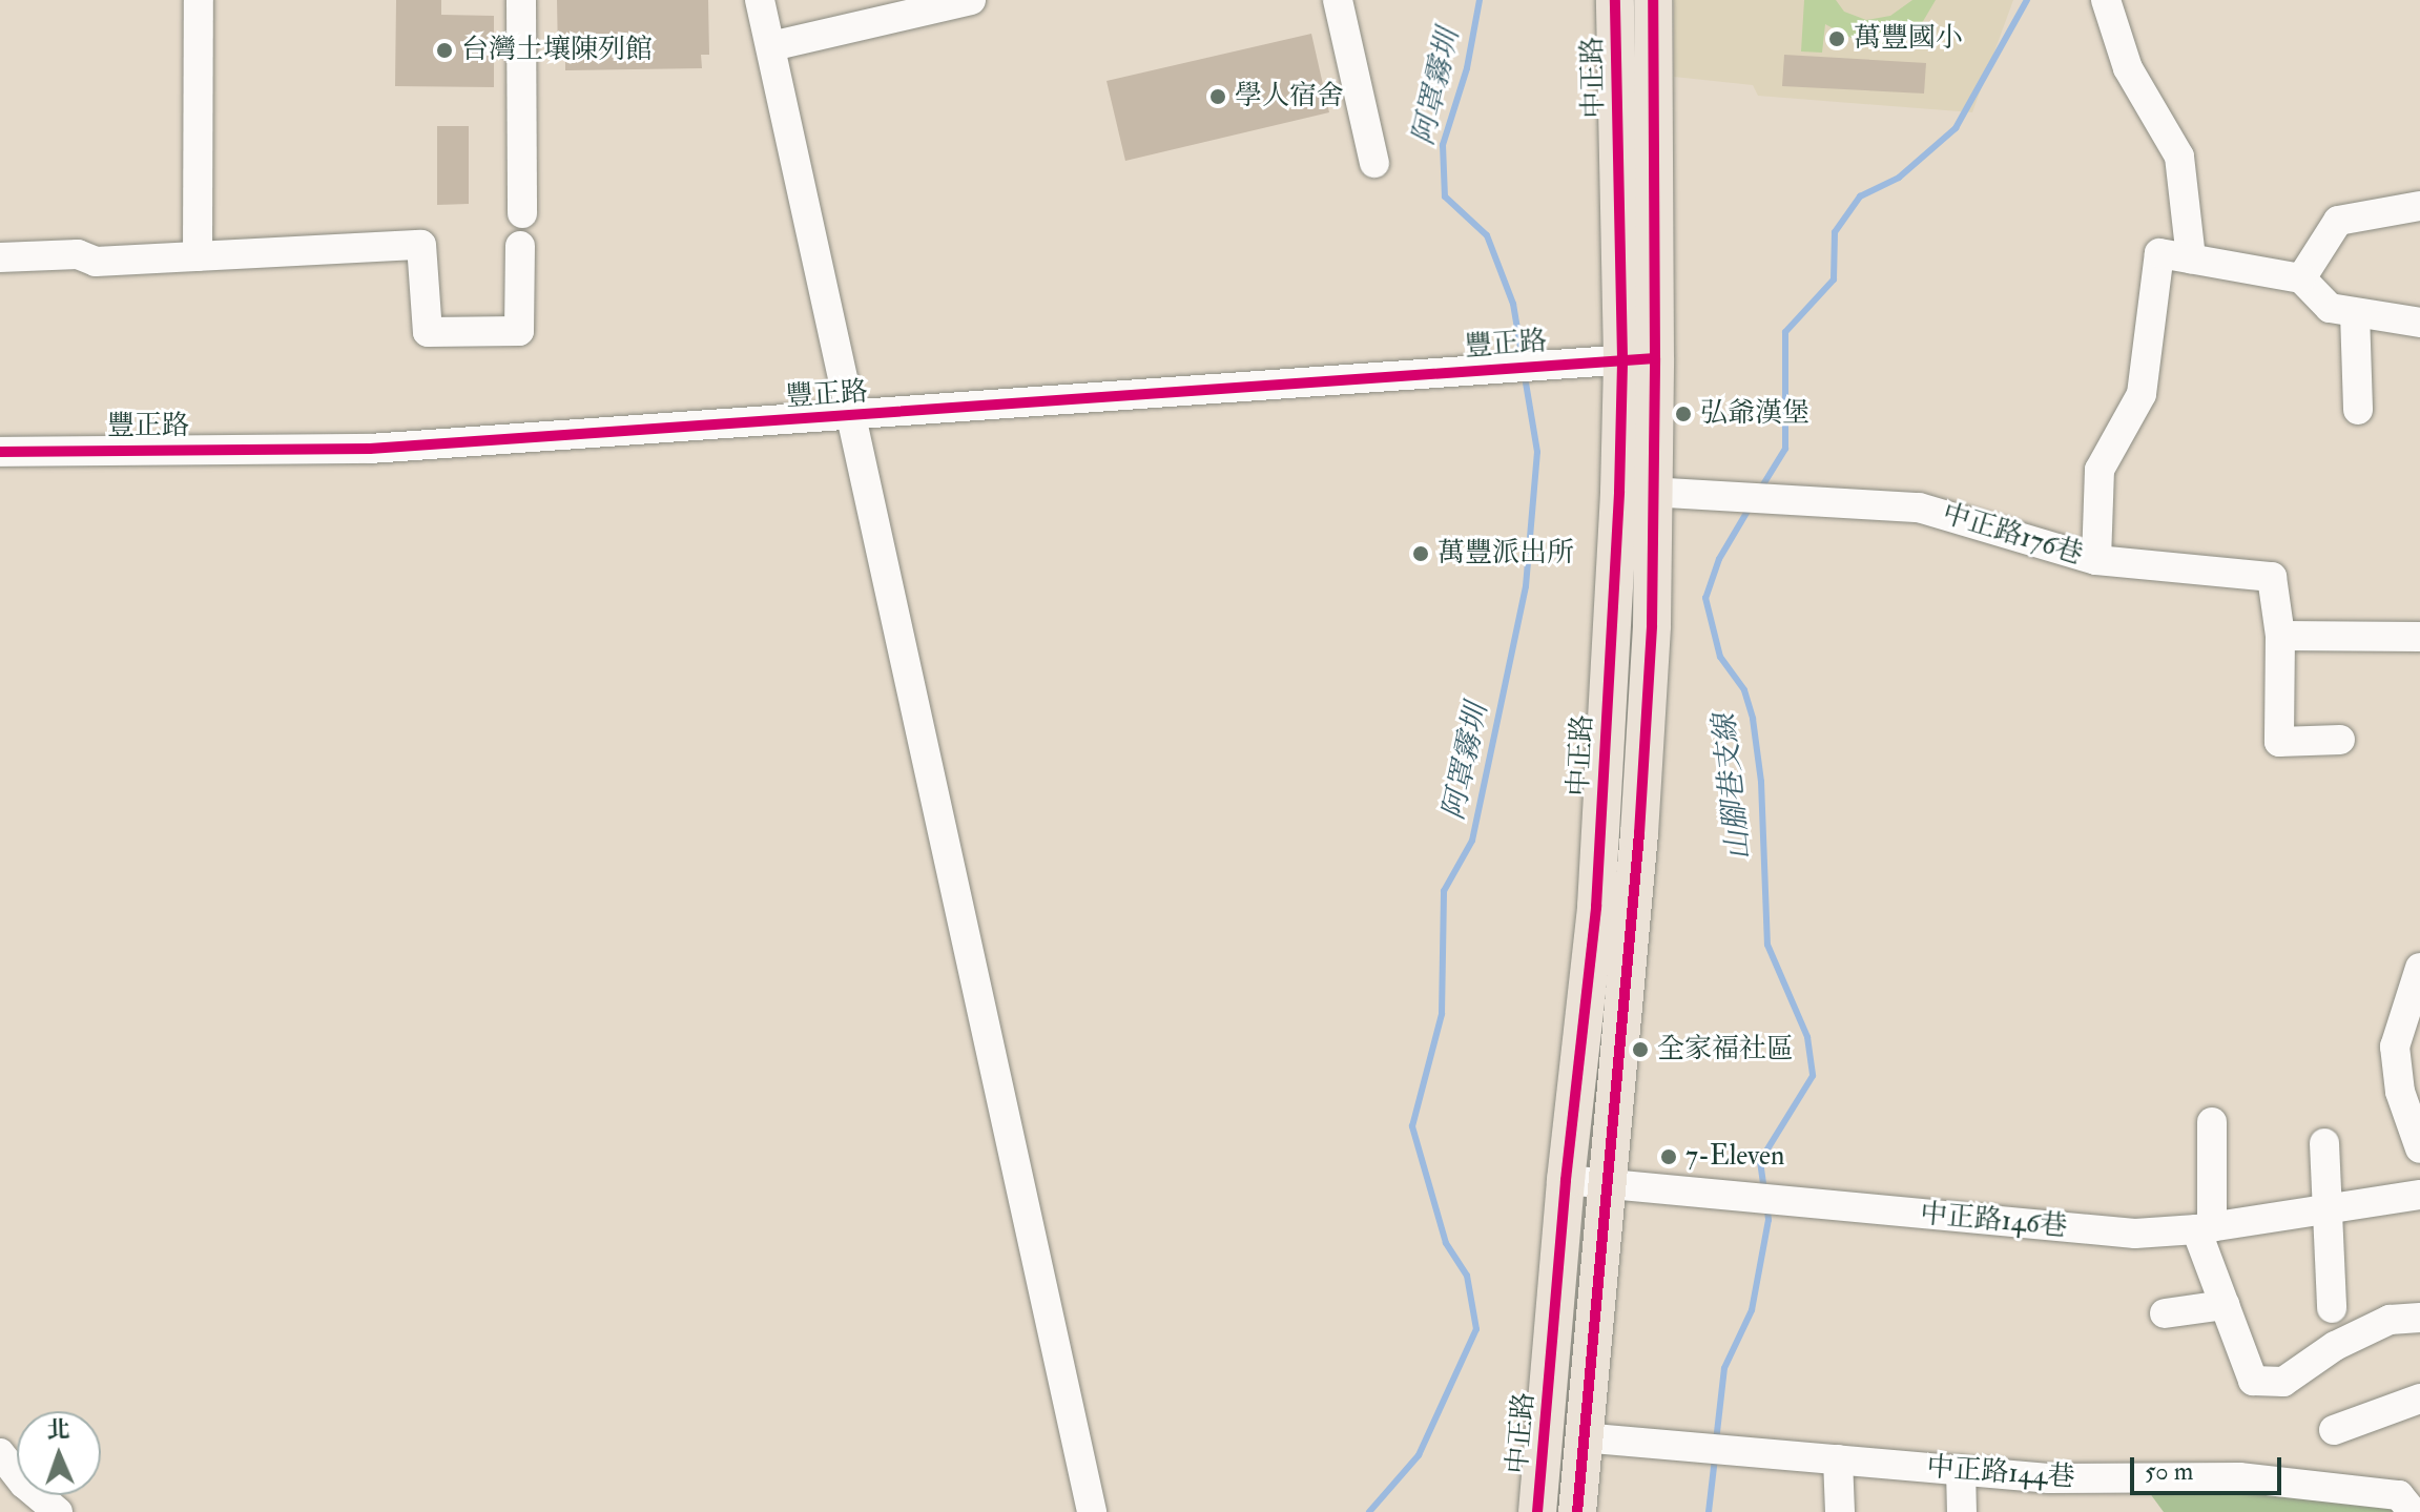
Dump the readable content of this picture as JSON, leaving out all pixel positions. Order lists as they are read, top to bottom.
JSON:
{
  "streets": {
    "main road": ["中正路"],
    "street": [
      "豐正路",
      "中正路176巷",
      "中正路146巷",
      "中正路144巷"
    ]
  },
  "crossings": [
    ["中正路", "豐正路"],
    ["中正路", "中正路176巷"],
    ["中正路", "中正路146巷"],
    ["中正路", "中正路144巷"]
  ],
  "water": ["阿罩霧圳", "山腳巷支線"],
  "places": [
    "萬豐國小",
    "台灣土壤陳列館",
    "學人宿舍",
    "弘爺漢堡",
    "萬豐派出所",
    "全家福社區",
    "7-Eleven"
  ],
  "scale_bar": "50 m",
  "north": "top"
}
